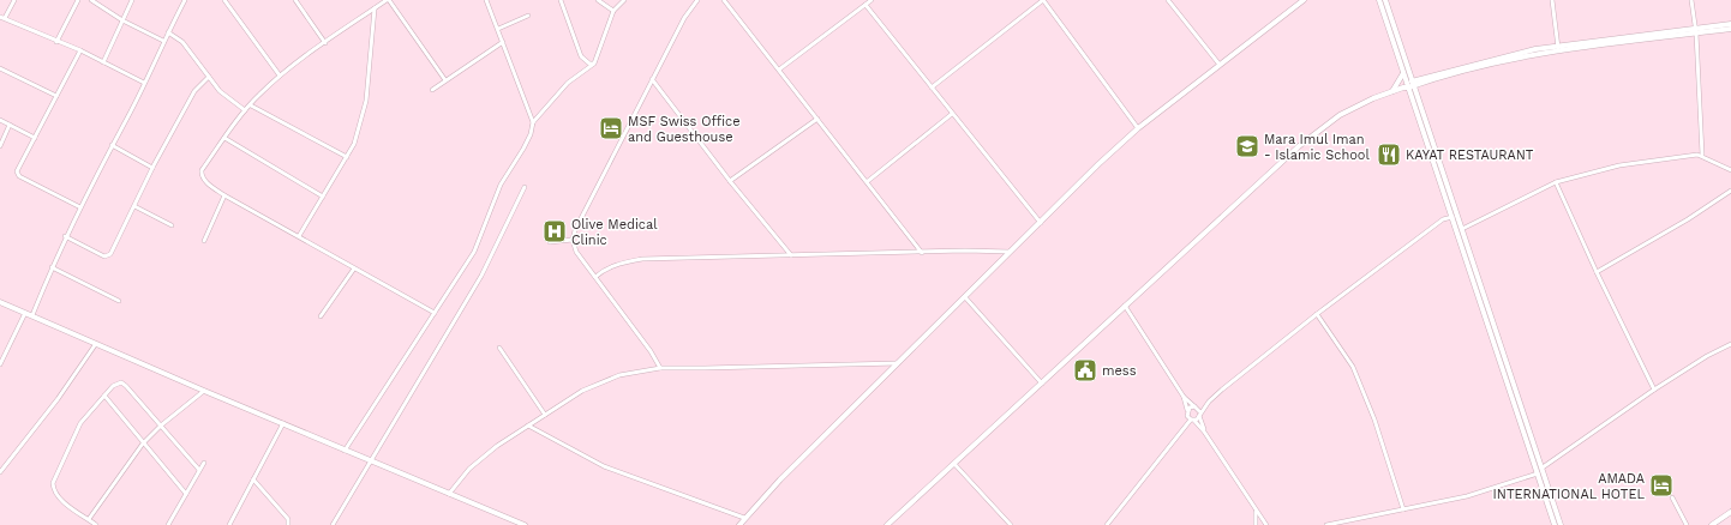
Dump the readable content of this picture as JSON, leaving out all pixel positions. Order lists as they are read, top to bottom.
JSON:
{
  "places": {
    "hotel": ["MSF Swiss Office and Guesthouse", "AMADA INTERNATIONAL HOTEL"],
    "school or university": ["Mara Imul Iman - Islamic School"],
    "restaurant": ["KAYAT RESTAURANT"],
    "hospital": ["Olive Medical Clinic"],
    "public building": ["mess"]
  }
}
